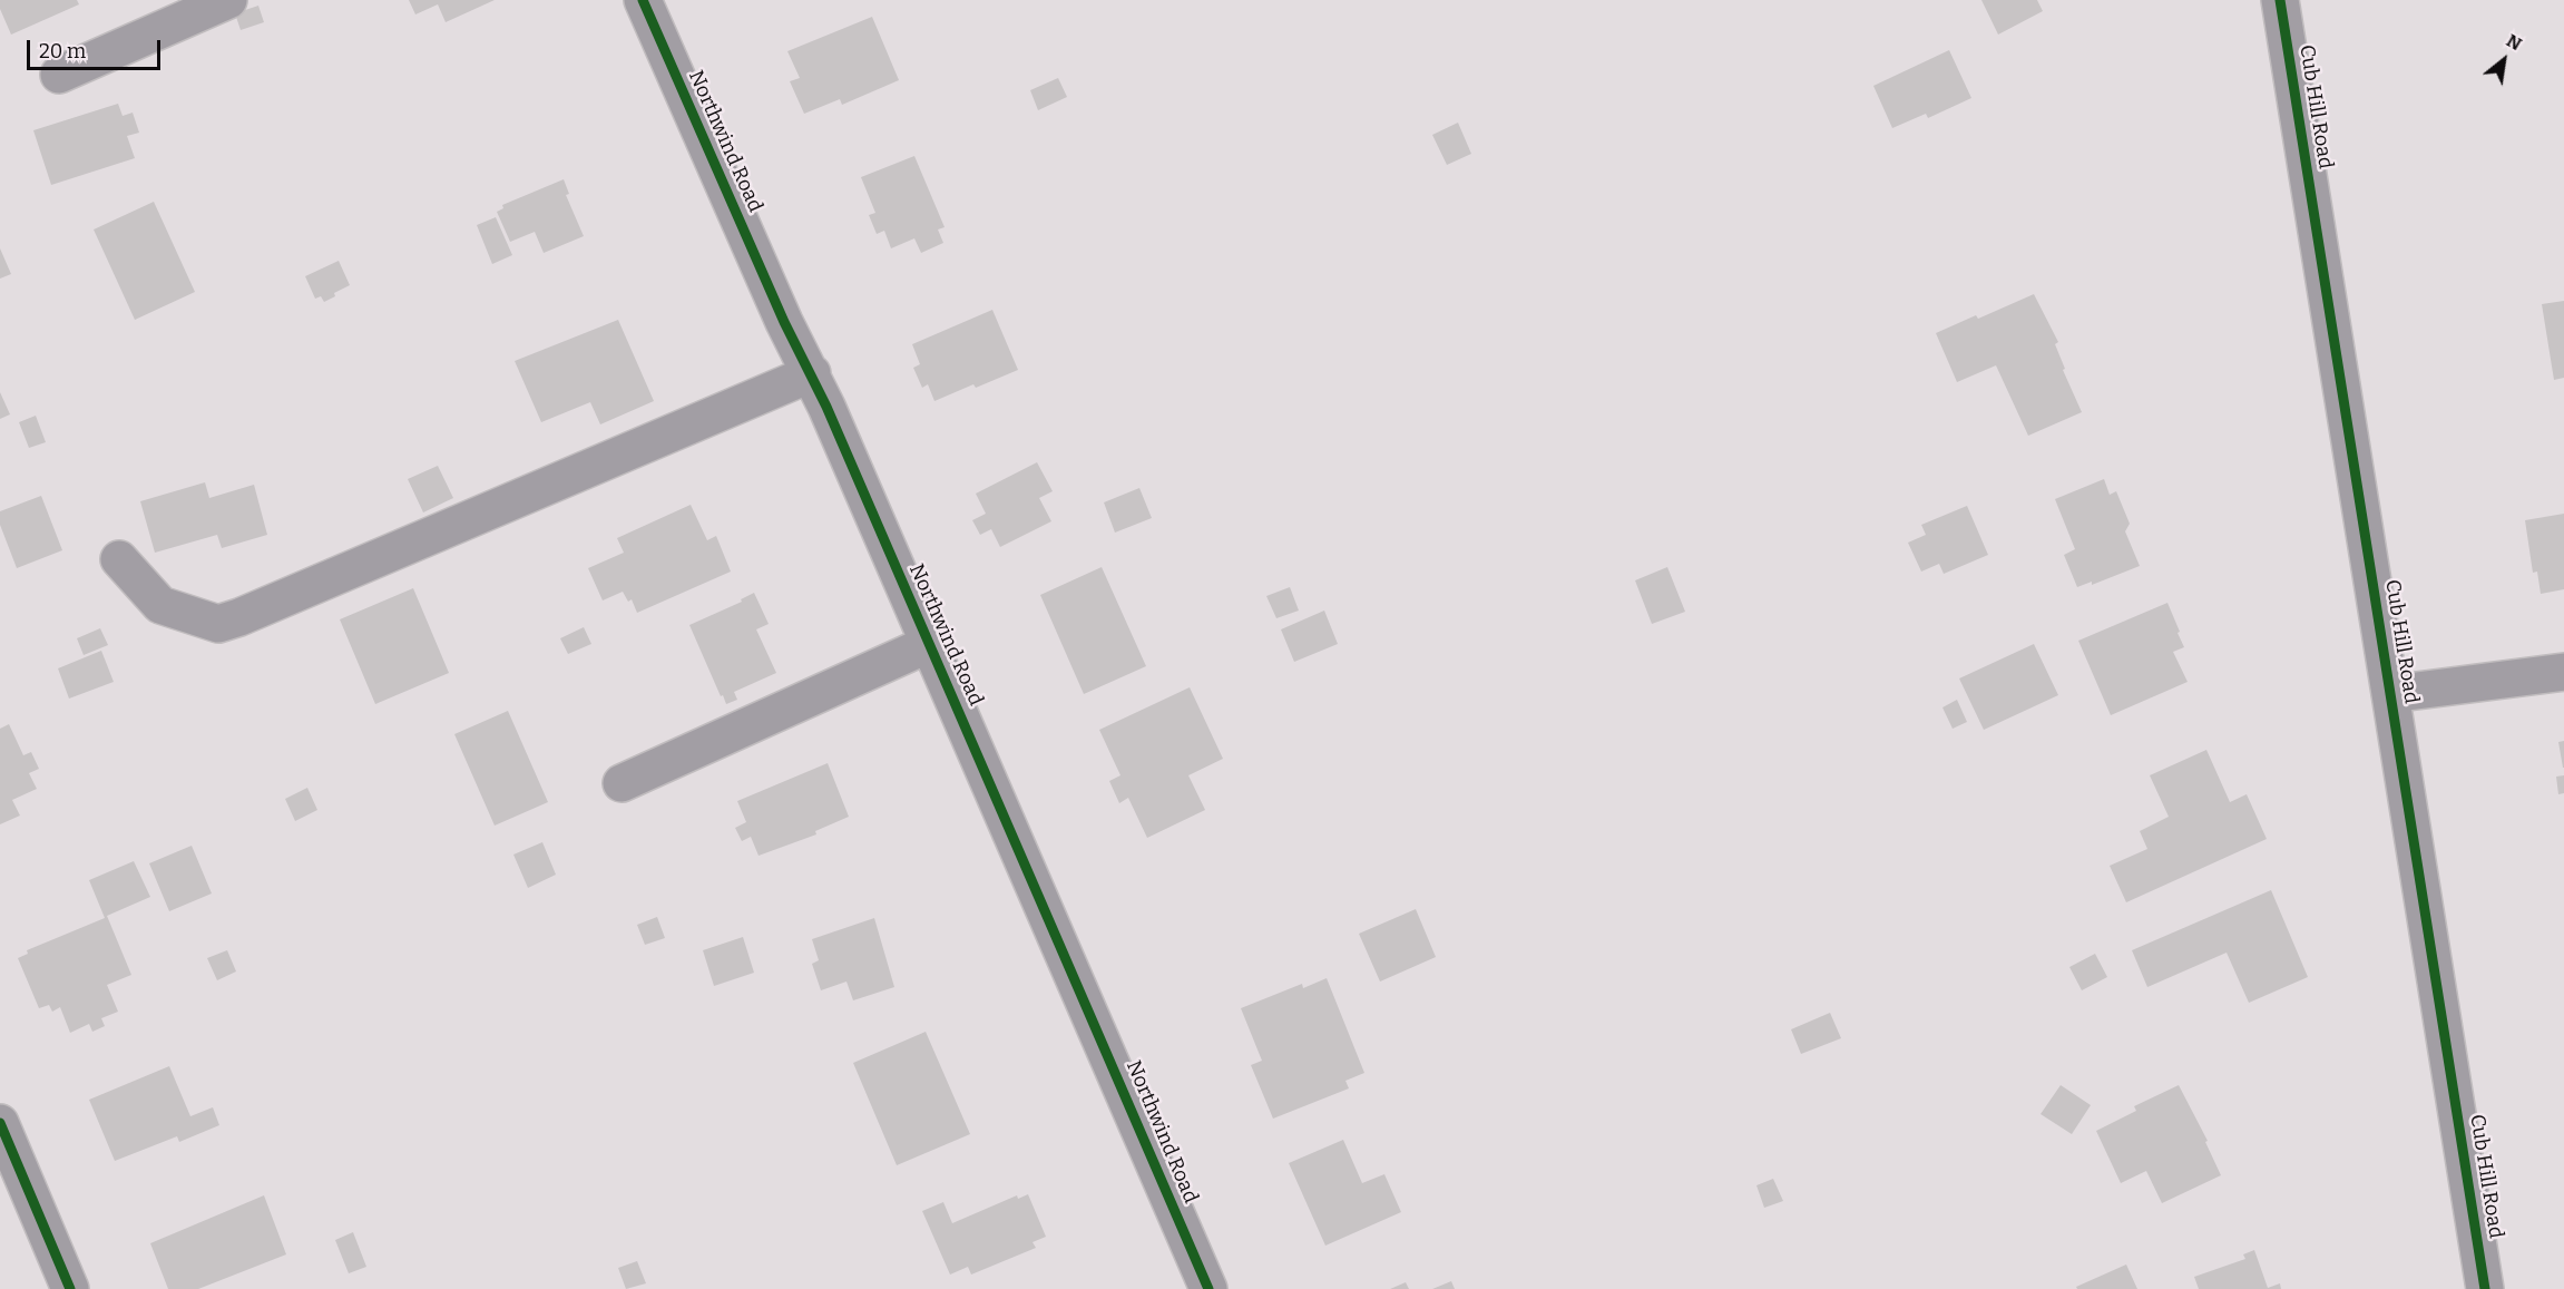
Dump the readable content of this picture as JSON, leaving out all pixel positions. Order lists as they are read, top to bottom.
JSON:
{
  "streets": {
    "street": ["Cub Hill Road", "Northwind Road"]
  },
  "scale_bar": "20 m",
  "north": "top right"
}
